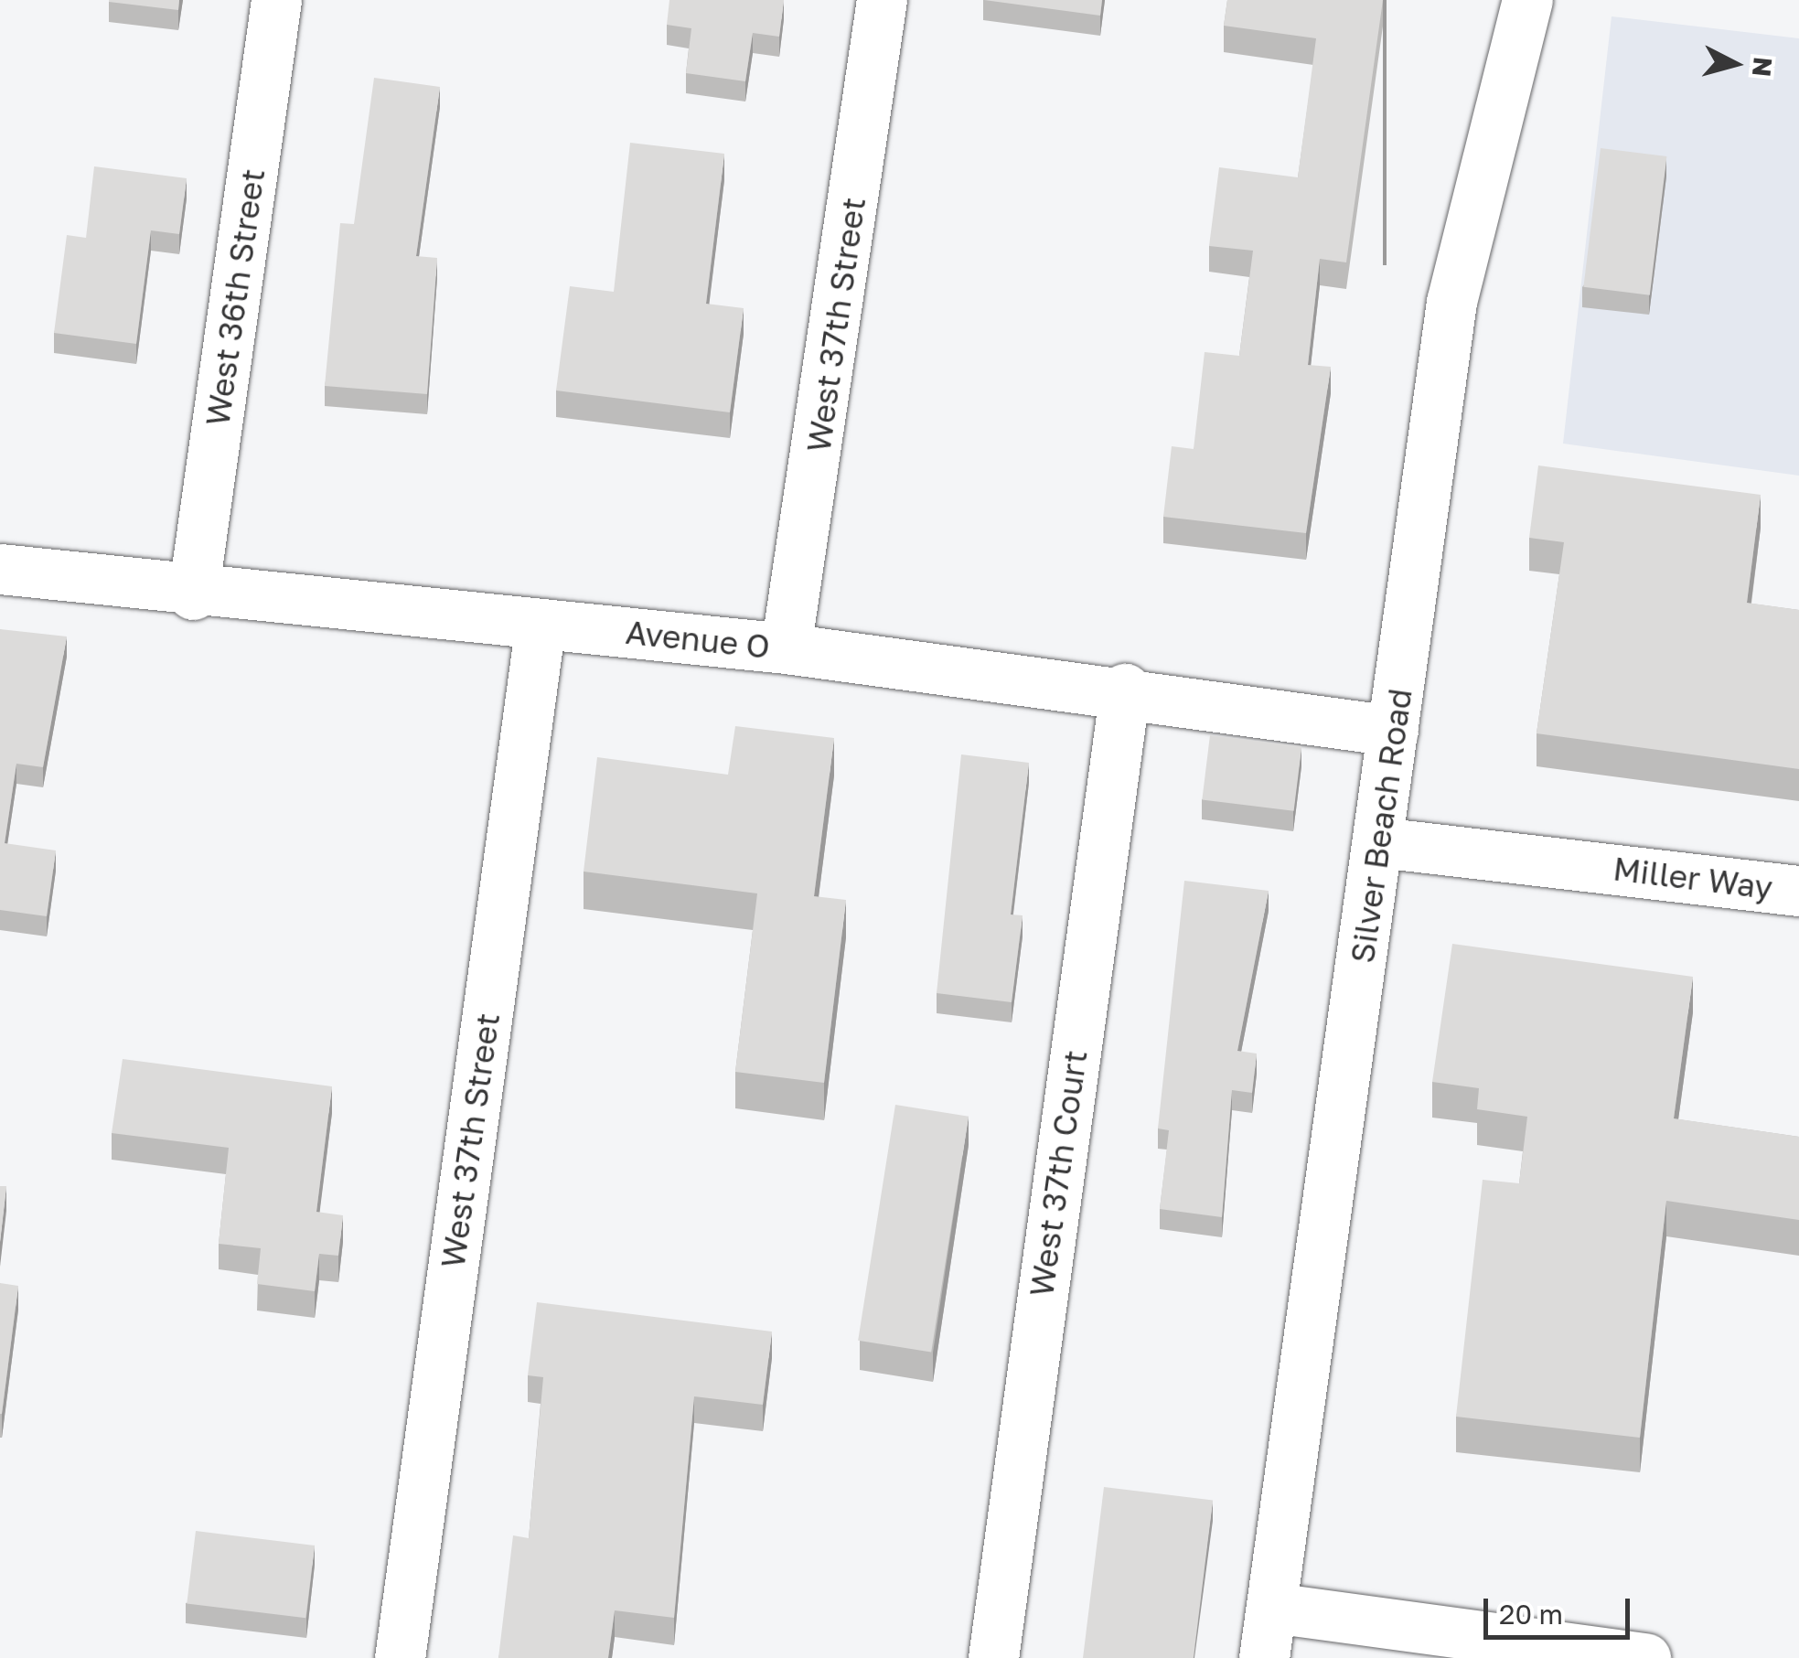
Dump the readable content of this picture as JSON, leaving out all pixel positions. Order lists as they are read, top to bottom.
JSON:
{
  "streets": {
    "street": [
      "West 36th Street",
      "West 37th Street",
      "Avenue O",
      "Silver Beach Road",
      "Miller Way",
      "West 37th Court"
    ]
  },
  "crossings": [
    ["West 36th Street", "Avenue O"],
    ["West 37th Street", "Avenue O"],
    ["Avenue O", "Silver Beach Road"],
    ["Avenue O", "West 37th Court"],
    ["Silver Beach Road", "Miller Way"]
  ],
  "scale_bar": "20 m",
  "north": "right"
}
